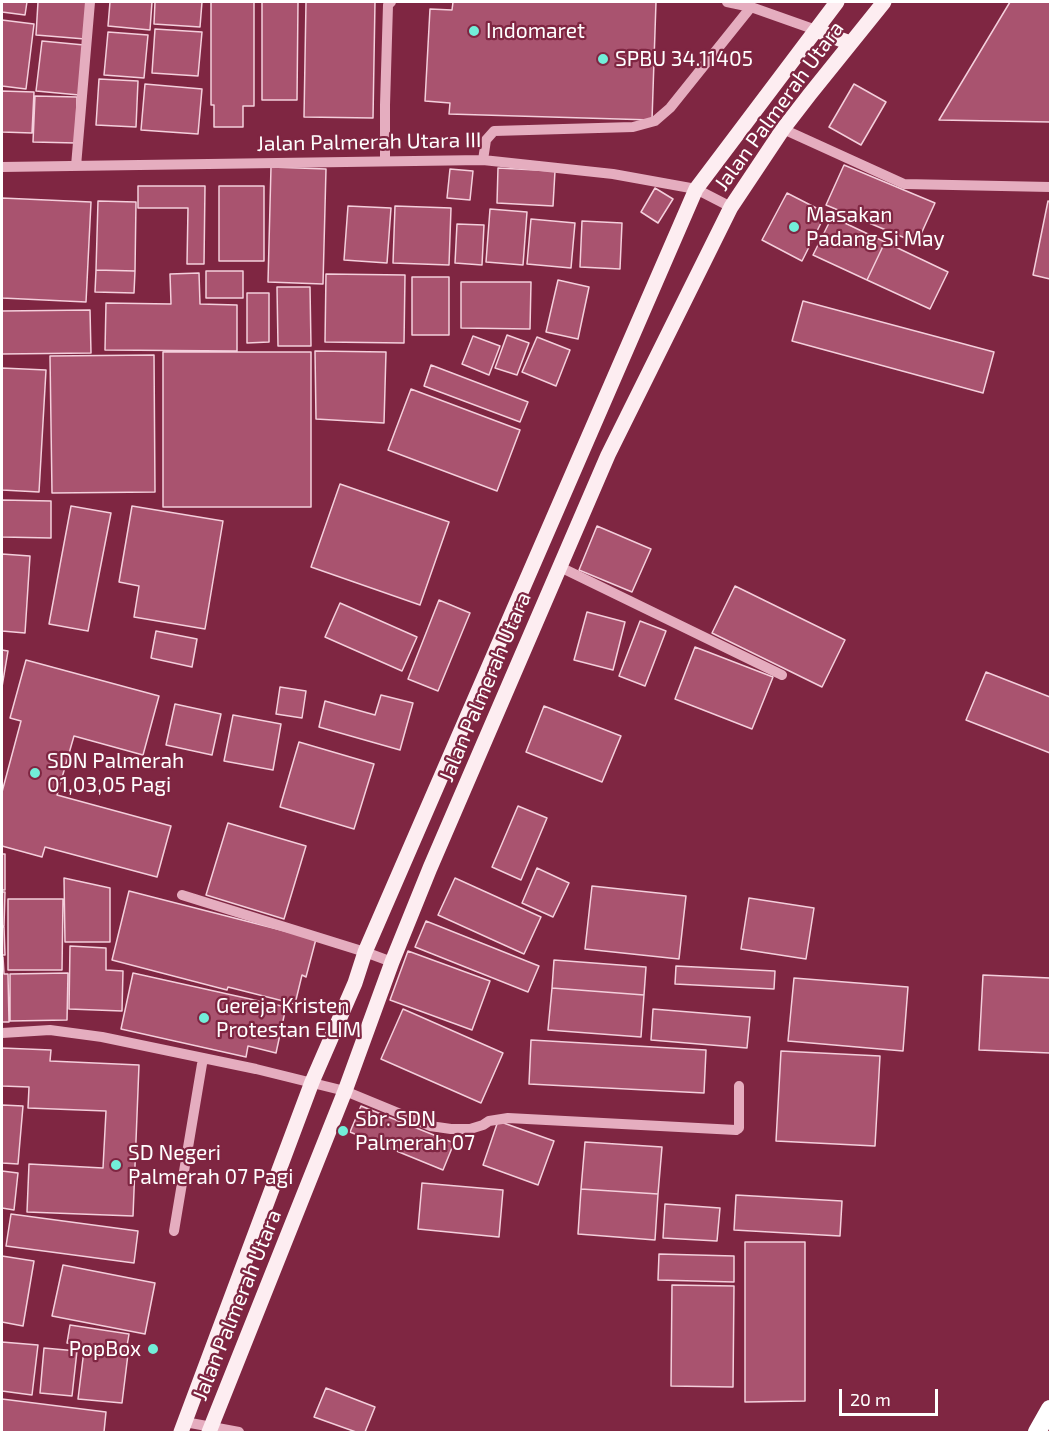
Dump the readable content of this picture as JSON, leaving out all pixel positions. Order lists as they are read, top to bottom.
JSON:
{
  "streets": {
    "main road": ["Jalan Palmerah Utara"],
    "street": ["Jalan Palmerah Utara III"]
  },
  "crossings": [
    ["Jalan Palmerah Utara", "Jalan Palmerah Utara III"]
  ],
  "places": [
    "Indomaret",
    "SPBU 34.11405",
    "Masakan Padang Si May",
    "SDN Palmerah 01,03,05 Pagi",
    "Gereja Kristen Protestan ELIM",
    "Sbr. SDN Palmerah 07",
    "SD Negeri Palmerah 07 Pagi",
    "PopBox"
  ],
  "scale_bar": "20 m"
}
